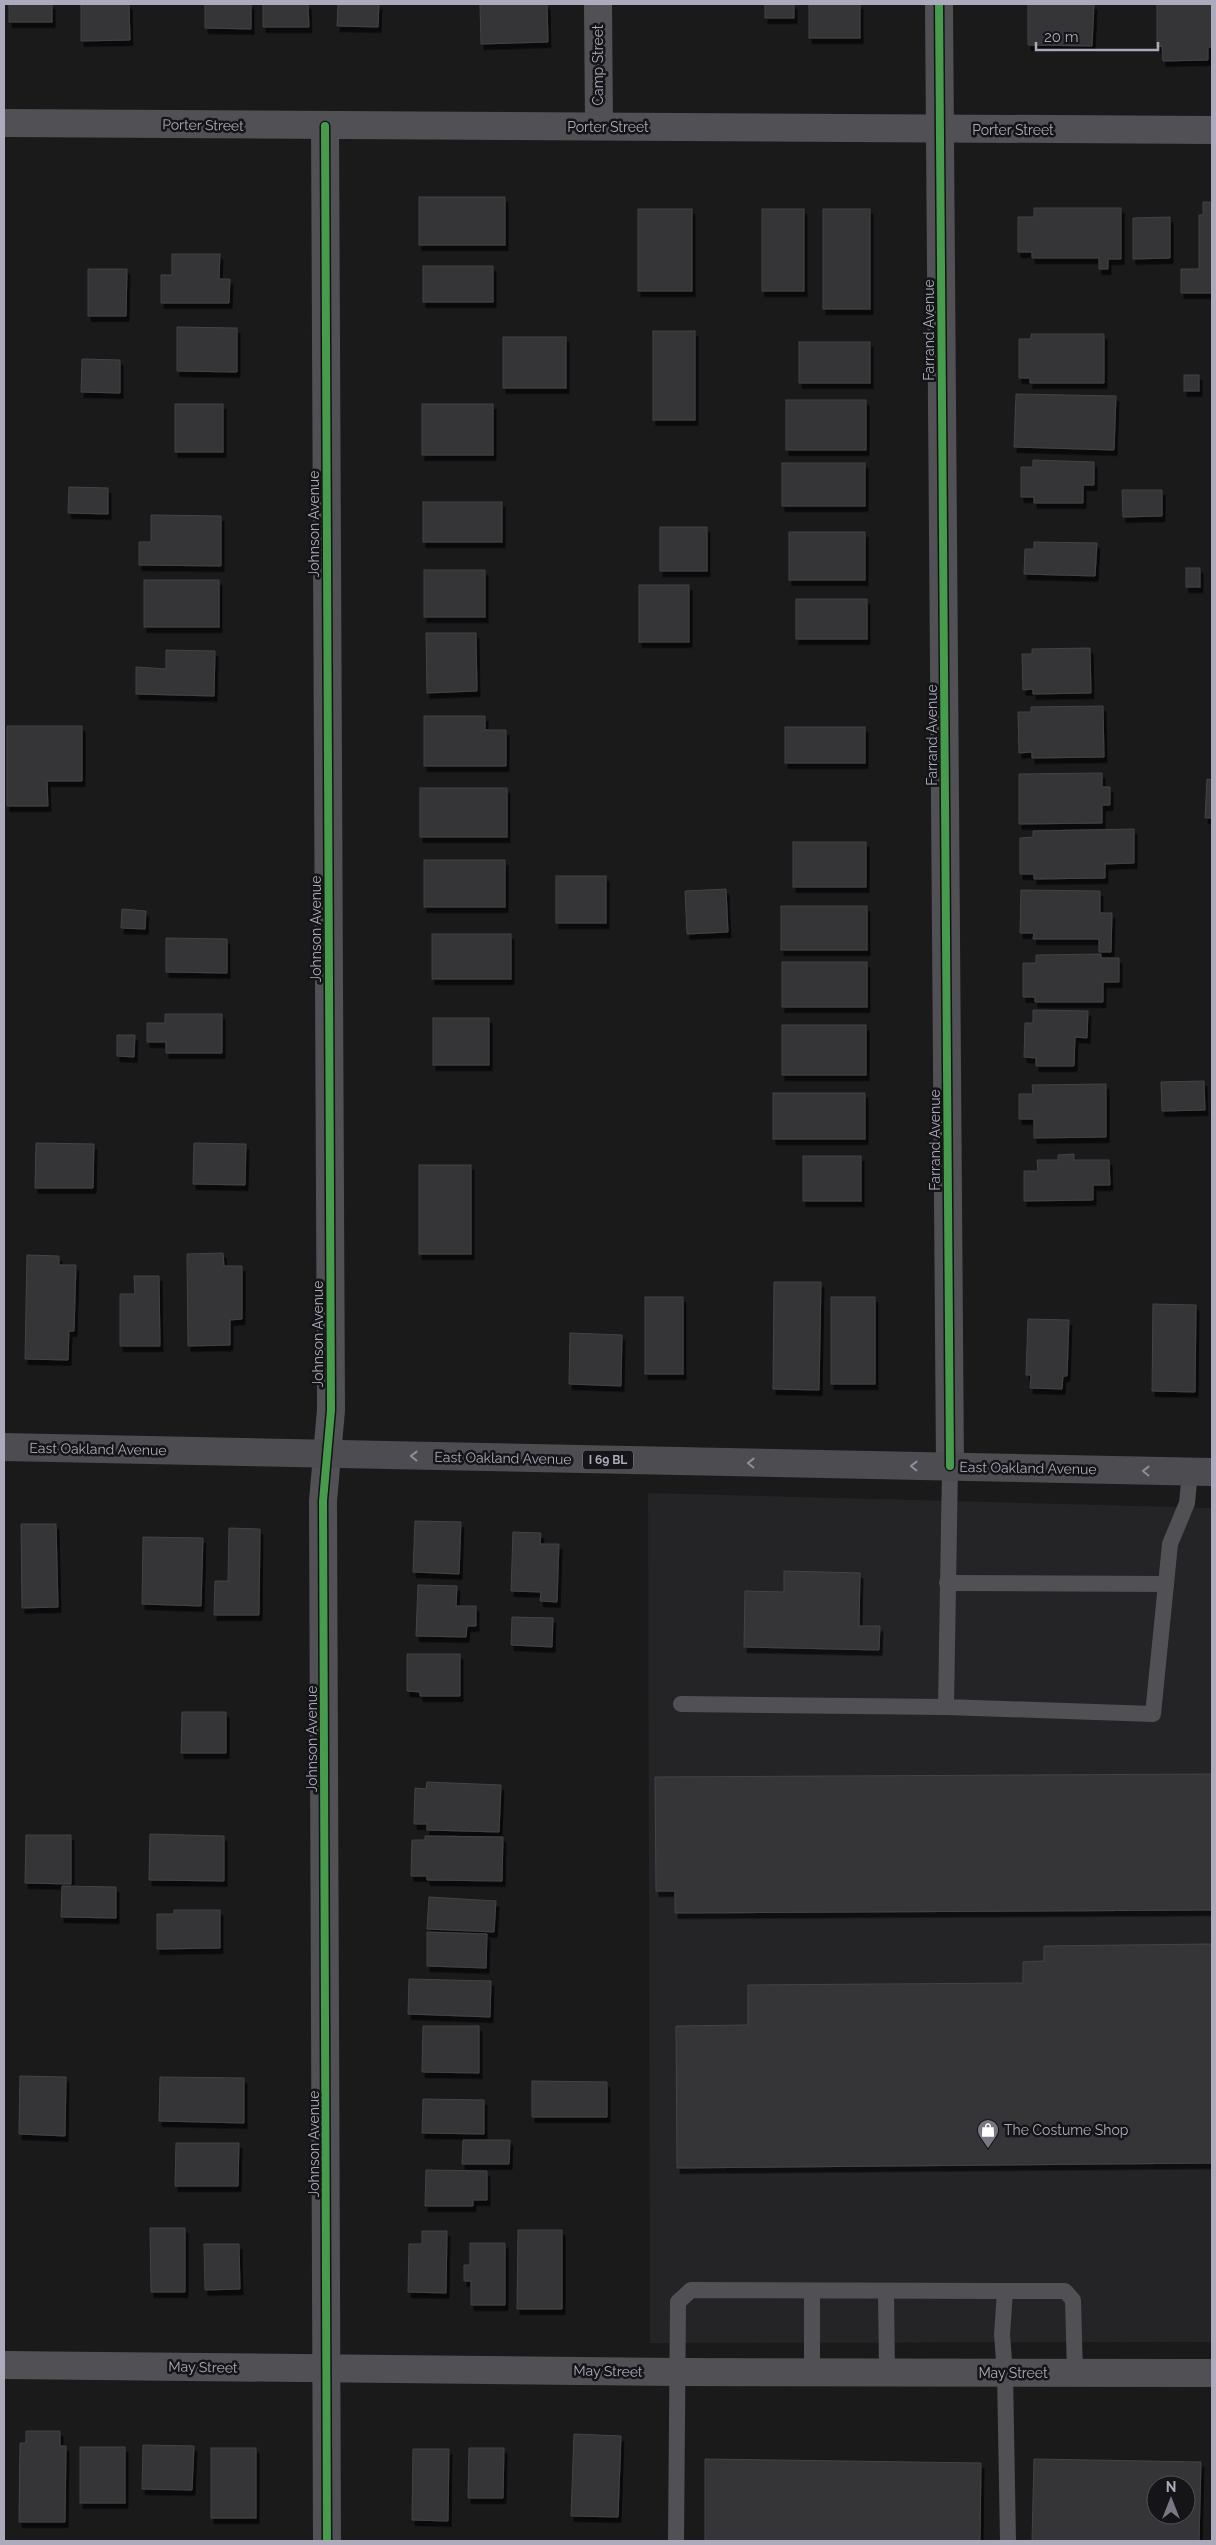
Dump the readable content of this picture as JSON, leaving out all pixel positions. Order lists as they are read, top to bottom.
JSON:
{
  "streets": {
    "main road": ["East Oakland Avenue", "I 69 BL"],
    "street": [
      "Camp Street",
      "Porter Street",
      "Farrand Avenue",
      "Johnson Avenue",
      "May Street"
    ]
  },
  "crossings": [
    ["Camp Street", "Porter Street"],
    ["Porter Street", "Farrand Avenue"],
    ["Porter Street", "Johnson Avenue"],
    ["Farrand Avenue", "East Oakland Avenue"],
    ["Johnson Avenue", "East Oakland Avenue"],
    ["Johnson Avenue", "May Street"]
  ],
  "one_way": ["East Oakland Avenue"],
  "places": {
    "shop": ["The Costume Shop"]
  },
  "scale_bar": "20 m",
  "north": "top"
}
